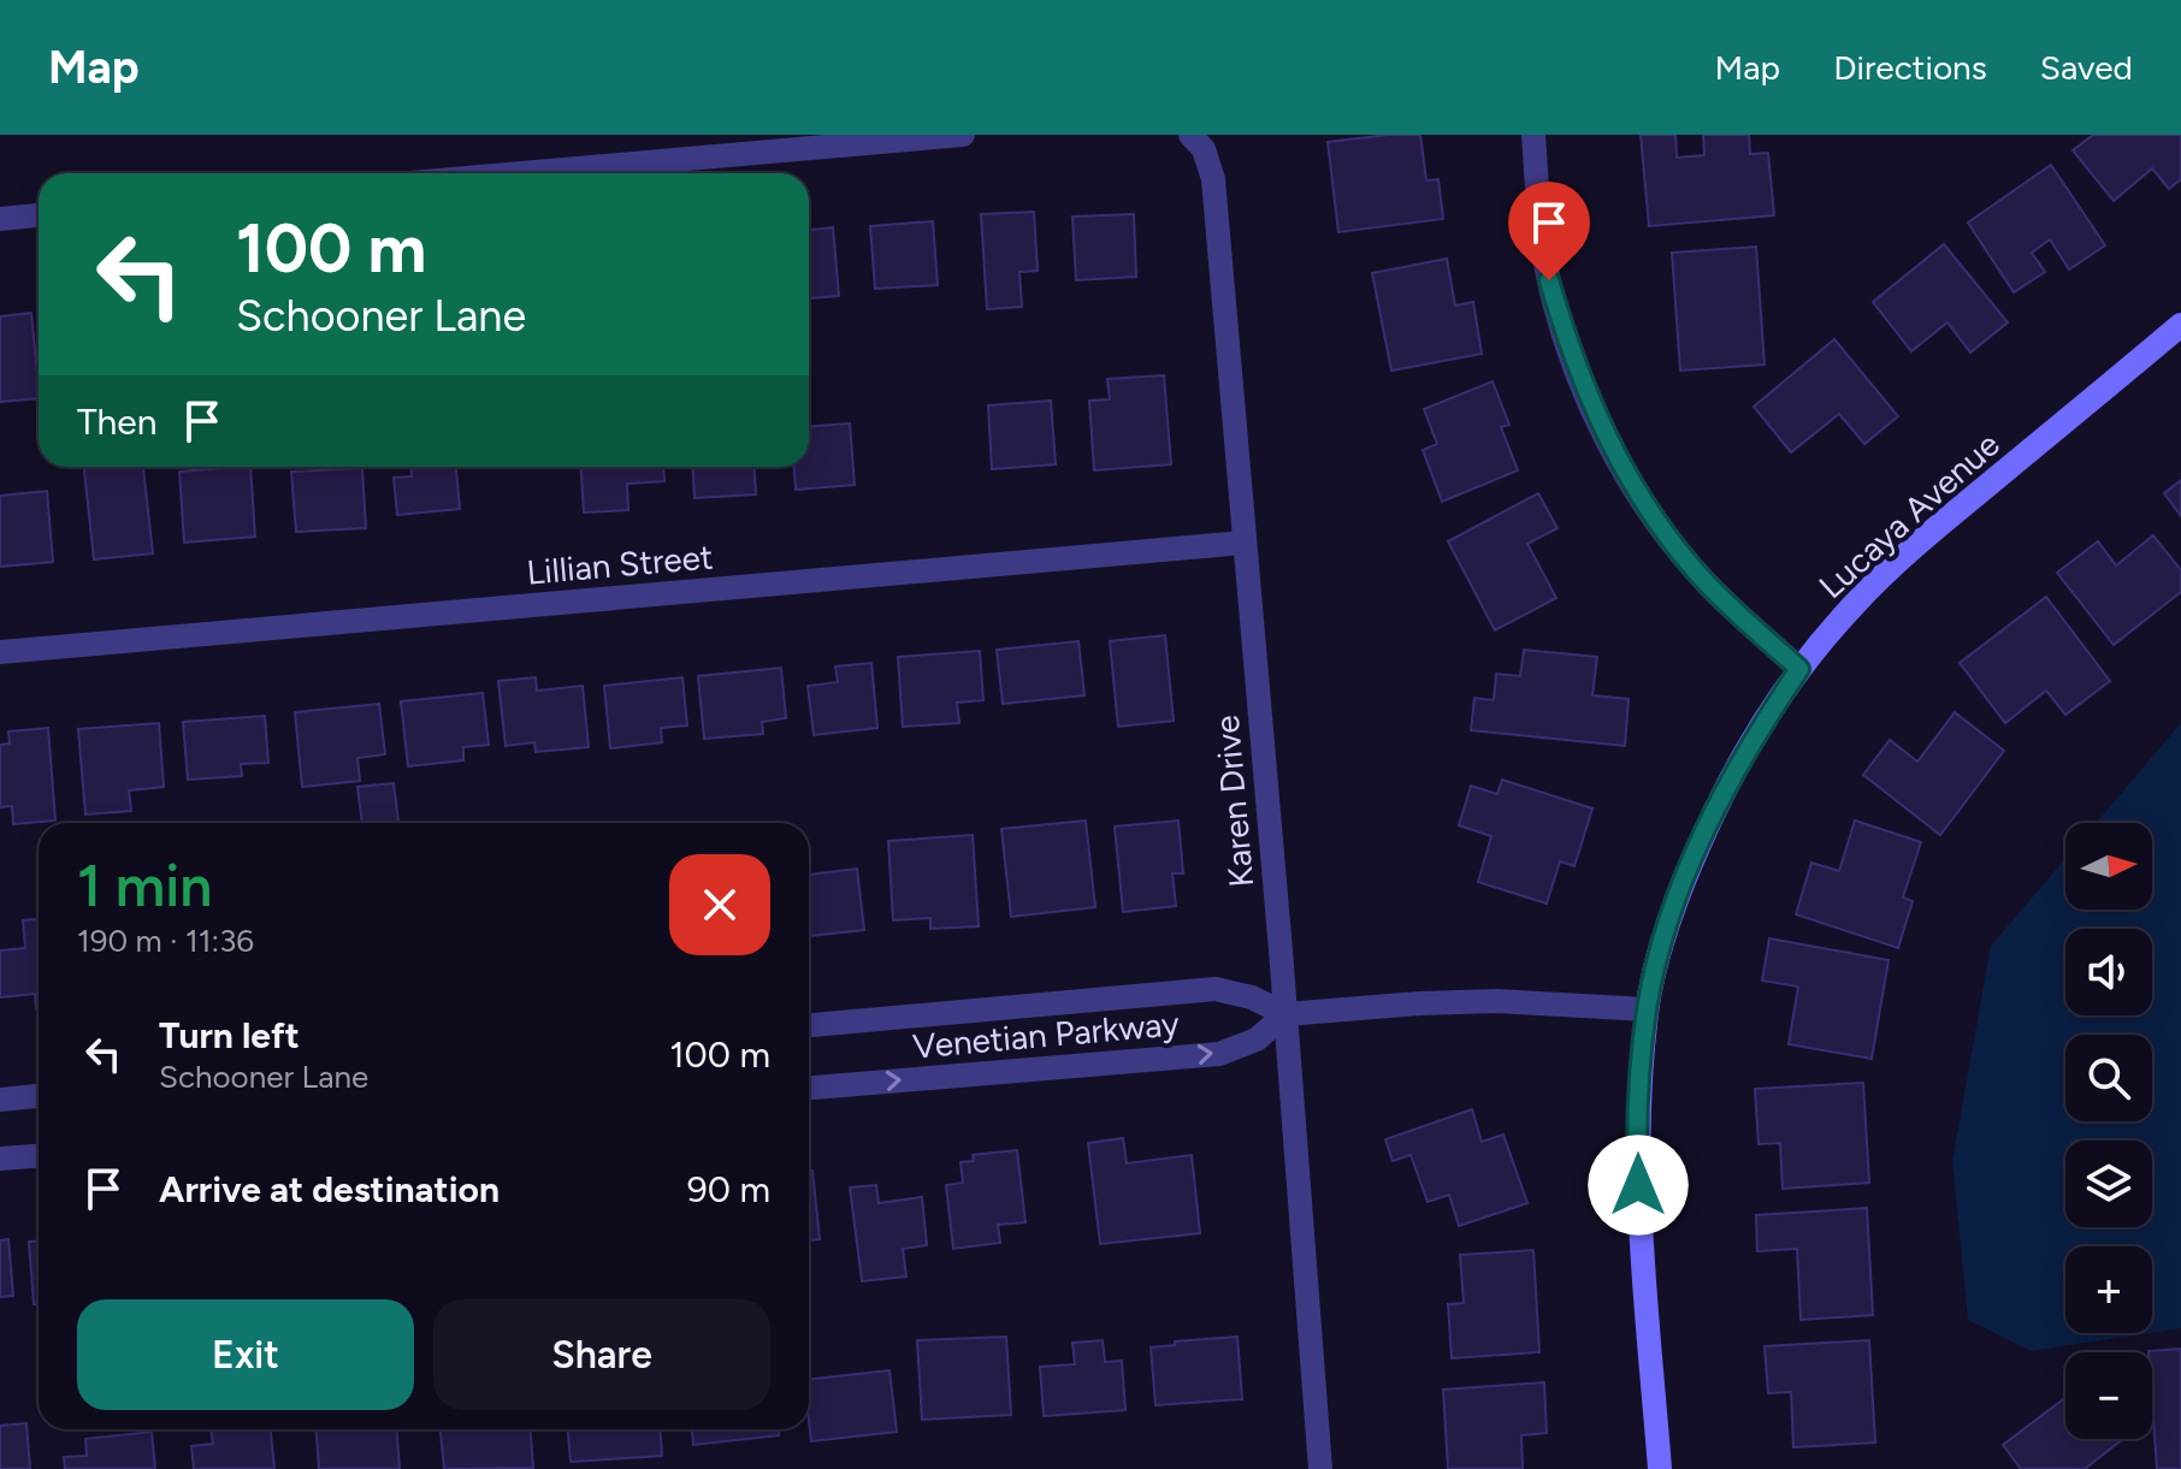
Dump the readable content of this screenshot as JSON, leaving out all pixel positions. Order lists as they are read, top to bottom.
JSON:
{
  "streets": {
    "street": [
      "Lucaya Avenue",
      "Lillian Street",
      "Karen Drive",
      "Venetian Parkway"
    ]
  },
  "crossings": [
    ["Lucaya Avenue", "Venetian Parkway"],
    ["Lillian Street", "Karen Drive"],
    ["Karen Drive", "Venetian Parkway"]
  ],
  "north": "right",
  "page": {
    "header": "Map",
    "nav": ["Map", "Directions", "Saved"],
    "turn": ["100 m", "Schooner Lane"],
    "then": "Then",
    "map_buttons": ["+", "−"],
    "heading": ["1 min", "190 m · 11:36"],
    "list": [
      {
        "name": "Turn left",
        "note": "Schooner Lane",
        "value": "100 m"
      },
      {
        "name": "Arrive at destination",
        "value": "90 m"
      }
    ],
    "buttons": ["Exit", "Share"]
  }
}
